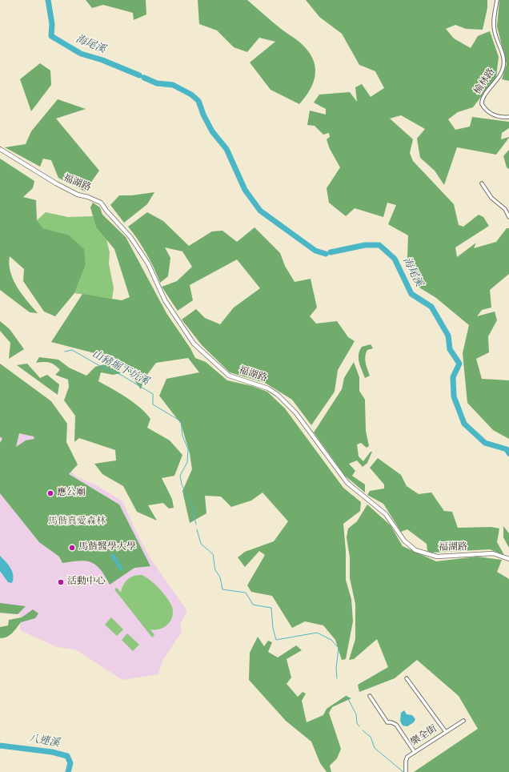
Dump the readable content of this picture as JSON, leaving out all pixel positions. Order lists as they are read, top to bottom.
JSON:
{
  "streets": {
    "street": ["榆林路", "福湖路", "樂全街"]
  },
  "water": ["海尾溪", "山豬堀下坑溪", "八連溪"],
  "parks": ["馬偕真愛森林"],
  "places": ["應公廟", "馬偕醫學大學", "活動中心"]
}
